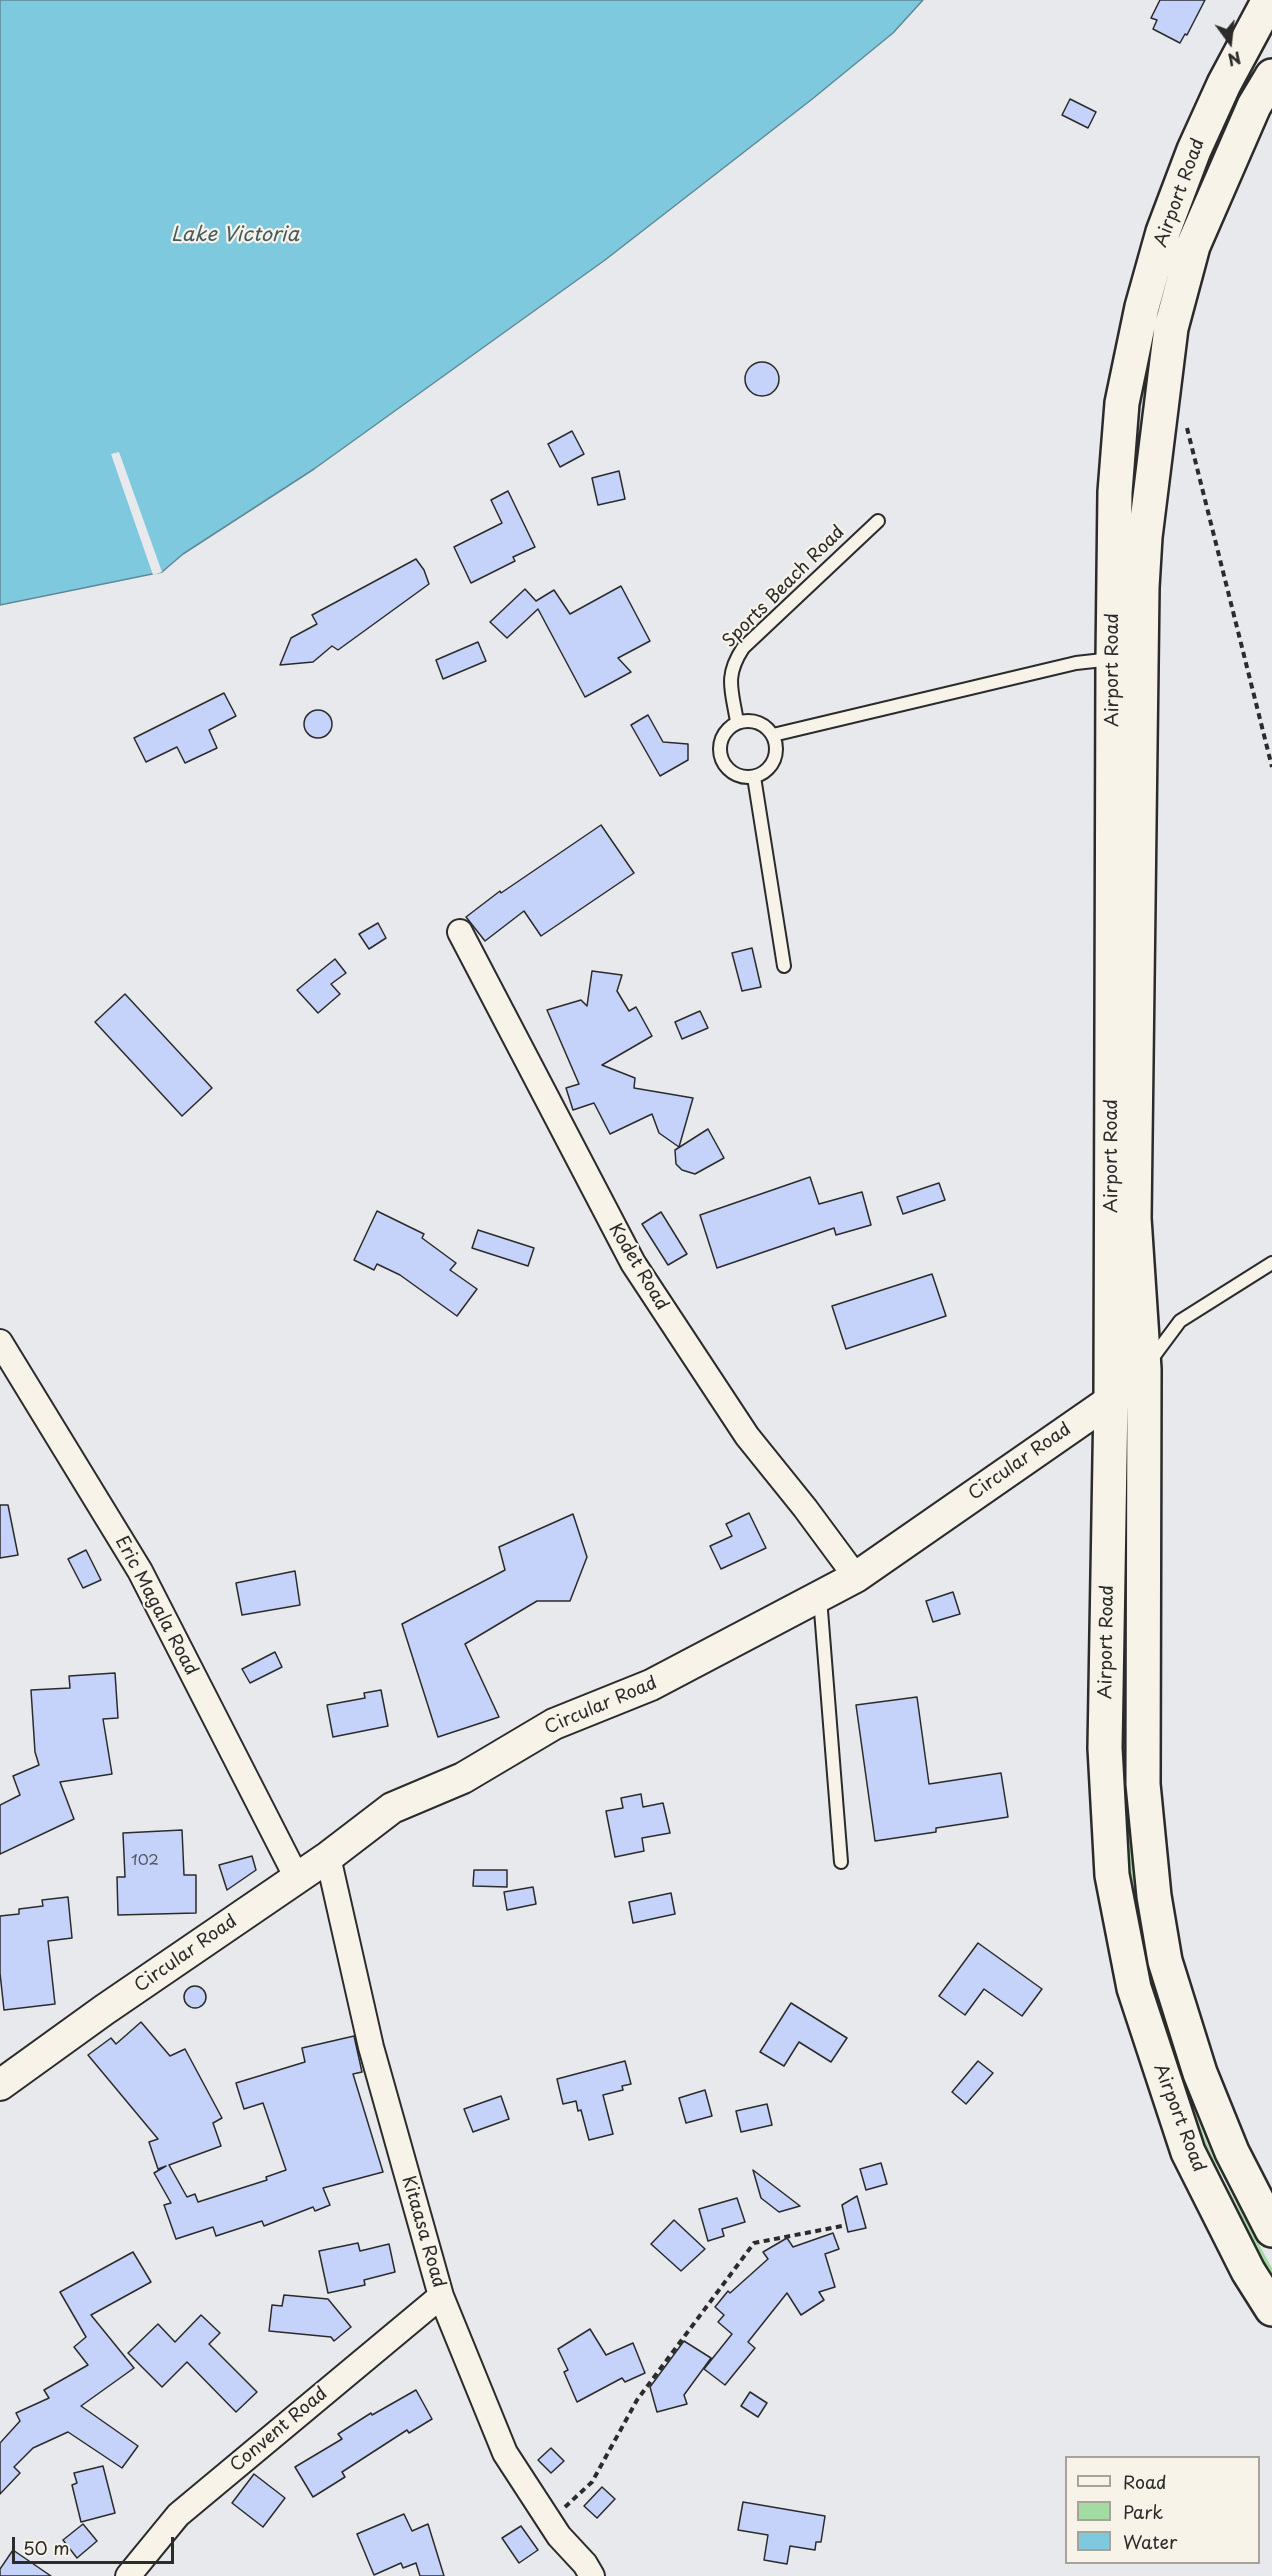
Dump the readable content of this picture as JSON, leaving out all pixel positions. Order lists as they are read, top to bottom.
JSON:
{
  "streets": {
    "highway": ["Airport Road"],
    "street": [
      "Kodet Road",
      "Circular Road",
      "Eric Magala Road",
      "Kitaasa Road",
      "Convent Road"
    ],
    "lane": ["Sports Beach Road"]
  },
  "crossings": [
    ["Airport Road", "Circular Road"],
    ["Kodet Road", "Circular Road"],
    ["Circular Road", "Eric Magala Road"],
    ["Circular Road", "Kitaasa Road"],
    ["Kitaasa Road", "Convent Road"]
  ],
  "water": ["Lake Victoria"],
  "house_numbers": ["102"],
  "legend": ["Road", "Park", "Water"],
  "scale_bar": "50 m",
  "north": "bottom"
}
